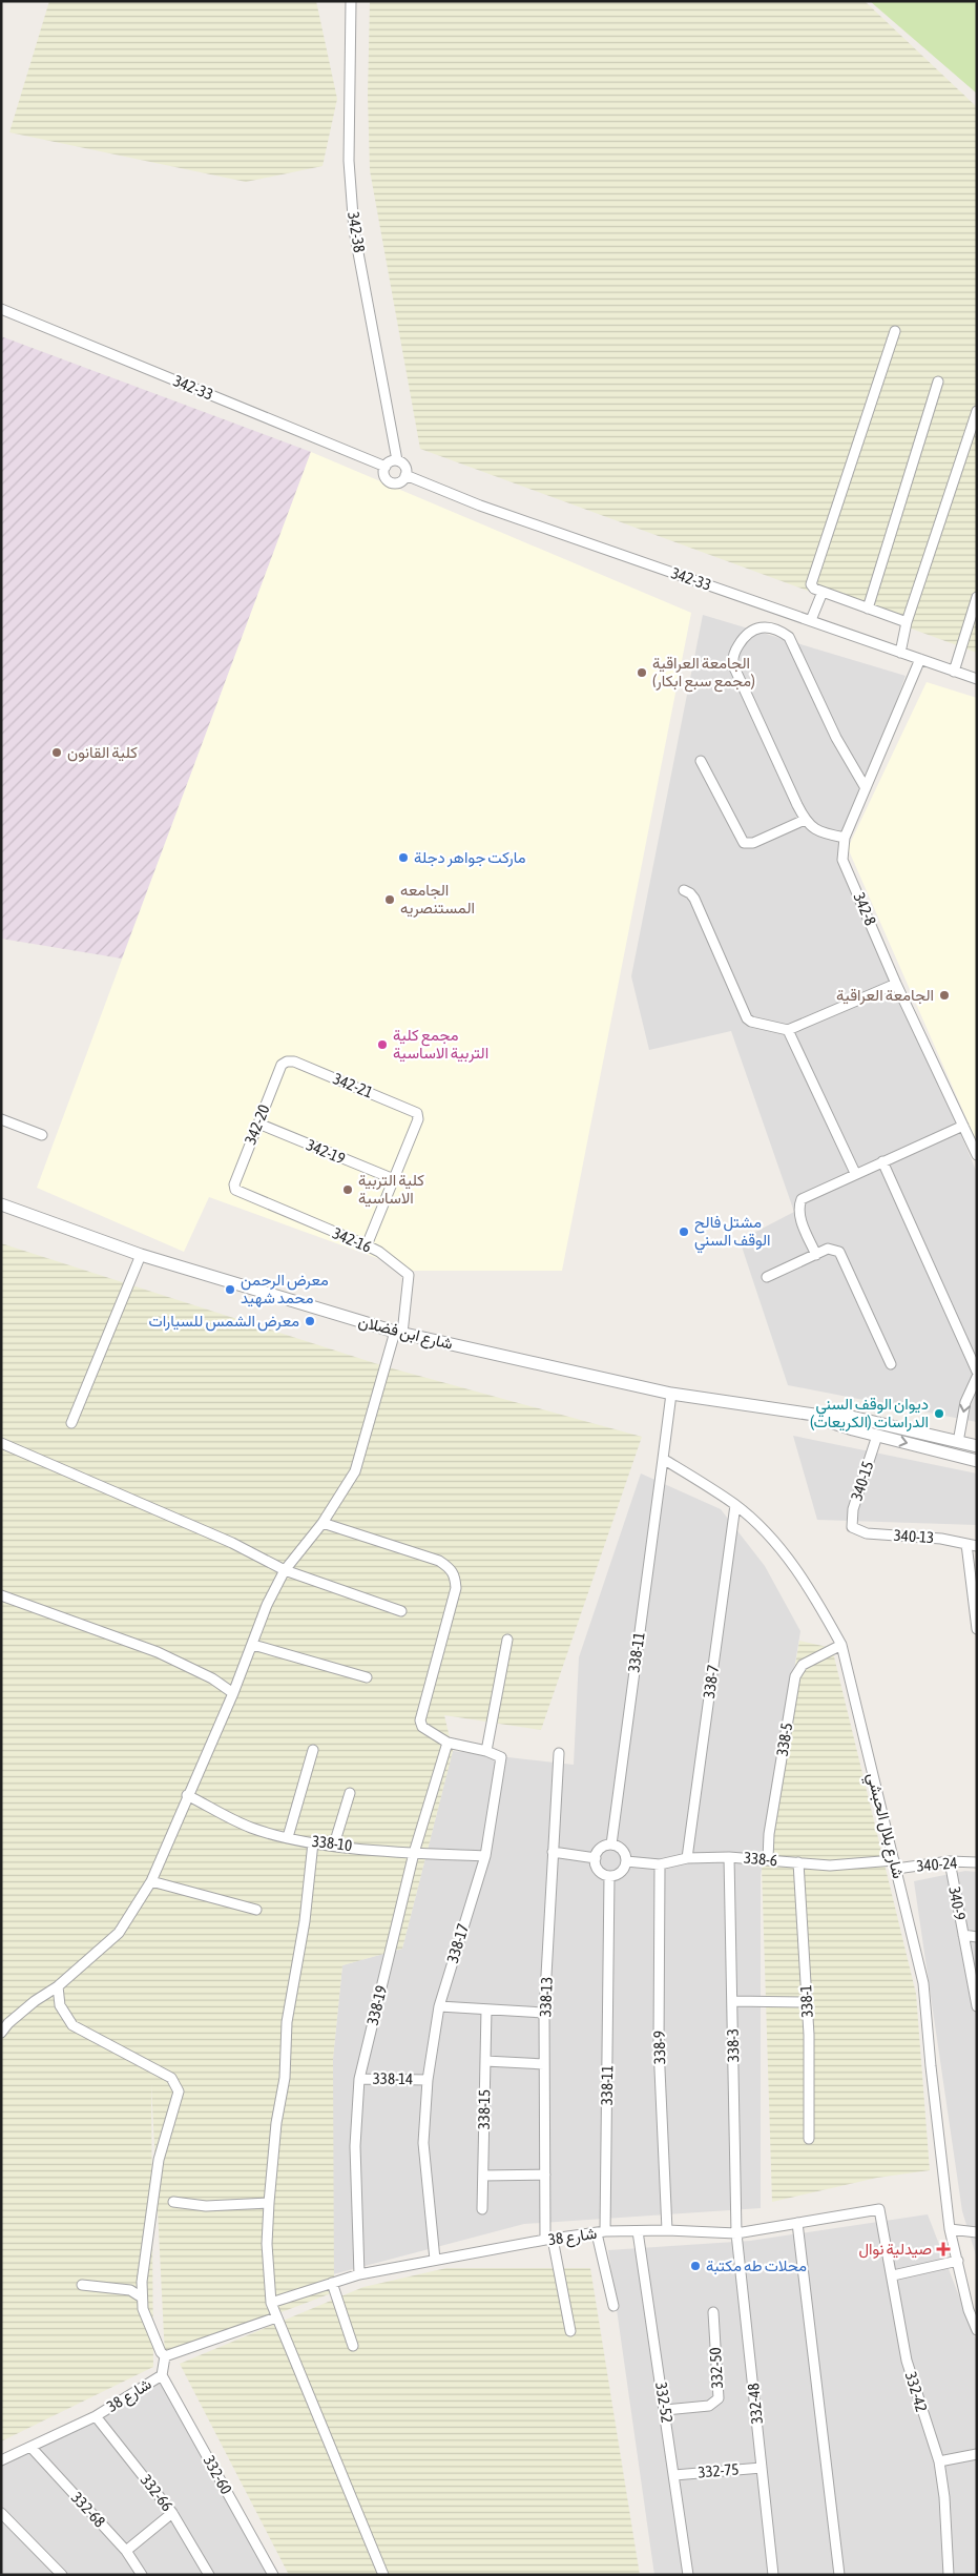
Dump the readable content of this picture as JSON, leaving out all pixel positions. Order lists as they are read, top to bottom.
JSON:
{
  "streets": {
    "street": [
      "342-38",
      "342-33",
      "342-8",
      "342-21",
      "342-20",
      "342-19",
      "342-16",
      "شارع ابن فضلان",
      "340-15",
      "340-13",
      "338-11",
      "338-7",
      "338-5",
      "شارع بلال الحبشي",
      "338-10",
      "338-6",
      "340-24",
      "340-9",
      "338-17",
      "338-13",
      "338-1",
      "338-19",
      "338-3",
      "338-9",
      "338-14",
      "338-15",
      "شارع 38",
      "332-50",
      "332-42",
      "332-52",
      "332-48",
      "332-75",
      "332-60",
      "332-66",
      "332-68"
    ]
  },
  "crossings": [
    ["342-38", "342-33"],
    ["342-33", "342-8"],
    ["342-21", "342-20"],
    ["342-21", "342-19"],
    ["342-20", "342-19"],
    ["342-20", "342-16"],
    ["342-16", "شارع ابن فضلان"],
    ["شارع ابن فضلان", "340-15"],
    ["340-15", "340-13"],
    ["338-11", "شارع بلال الحبشي"],
    ["338-11", "338-6"],
    ["338-11", "شارع 38"],
    ["338-7", "شارع بلال الحبشي"],
    ["338-7", "338-6"],
    ["338-5", "شارع بلال الحبشي"],
    ["338-5", "338-6"],
    ["شارع بلال الحبشي", "338-6"],
    ["شارع بلال الحبشي", "340-24"],
    ["338-10", "338-17"],
    ["338-10", "338-19"],
    ["338-6", "340-24"],
    ["338-6", "338-1"],
    ["338-6", "338-3"],
    ["338-6", "338-9"],
    ["340-24", "340-9"],
    ["338-17", "338-14"],
    ["338-17", "شارع 38"],
    ["338-13", "شارع 38"],
    ["338-19", "338-14"],
    ["338-19", "شارع 38"],
    ["338-3", "شارع 38"],
    ["338-3", "332-48"],
    ["338-9", "شارع 38"],
    ["شارع 38", "332-42"],
    ["شارع 38", "332-52"],
    ["شارع 38", "332-48"],
    ["شارع 38", "332-60"],
    ["شارع 38", "332-66"],
    ["شارع 38", "332-68"],
    ["332-50", "332-52"],
    ["332-52", "332-75"],
    ["332-48", "332-75"]
  ],
  "places": {
    "other": [
      "الجامعة العراقية (مجمع سبع ابكار)",
      "كلية القانون",
      "ماركت جواهر دجلة",
      "الجامعه المستنصريه",
      "الجامعة العراقية",
      "مجمع كلية التربية الاساسية",
      "كلية التربية الاساسية",
      "مشتل فالح الوقف السني",
      "معرض الرحمن محمد شهيد",
      "معرض الشمس للسيارات",
      "ديوان الوقف السني الدراسات (الكريعات)",
      "محلات طه مكتبة"
    ],
    "health": ["صيدلية نوال"]
  }
}
